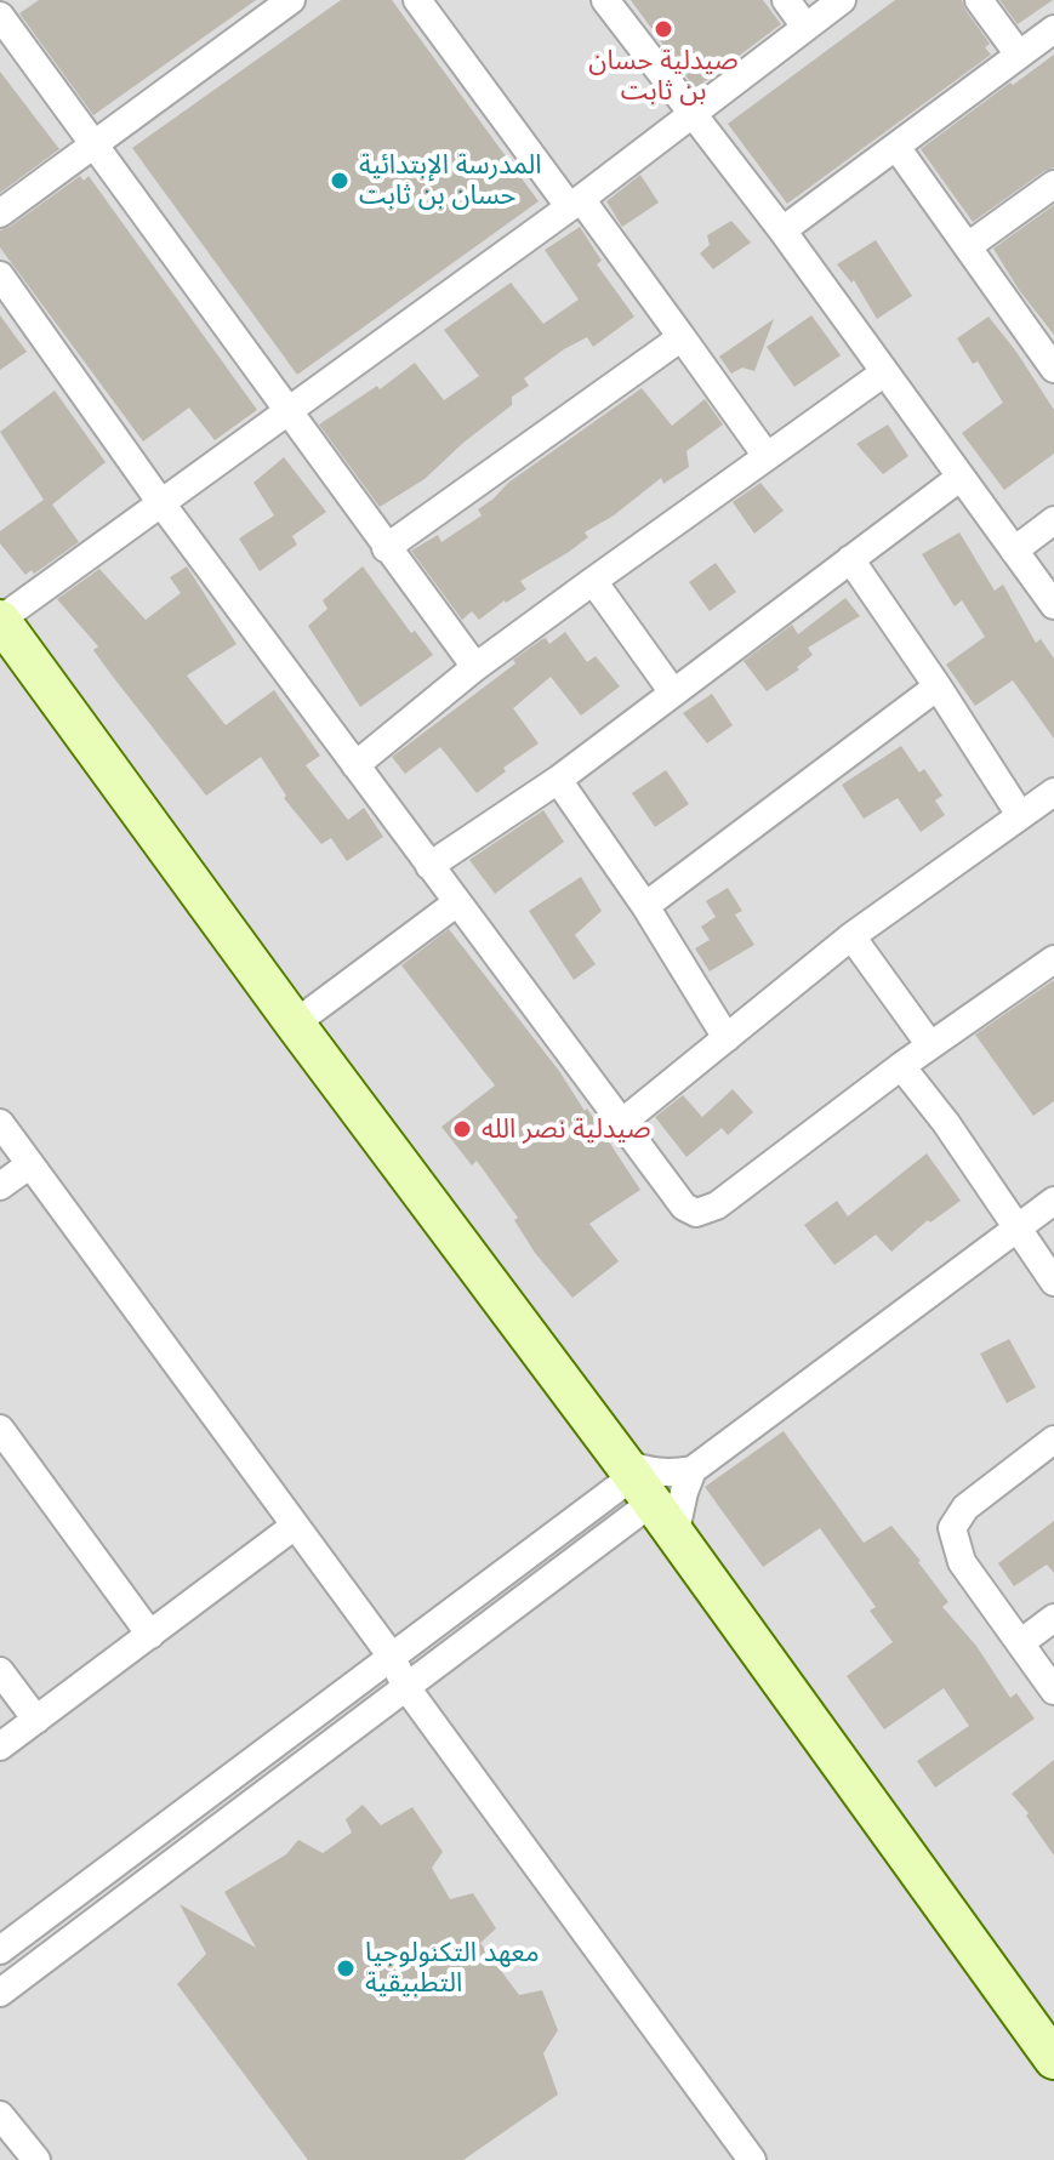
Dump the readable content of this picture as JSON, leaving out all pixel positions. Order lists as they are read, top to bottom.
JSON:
{
  "places": [
    "صيدلية حسان بن ثابت",
    "المدرسة الإبتدائية حسان بن ثابت",
    "صيدلية نصر الله",
    "معهد التكنولوجيا التطبيقية"
  ]
}
